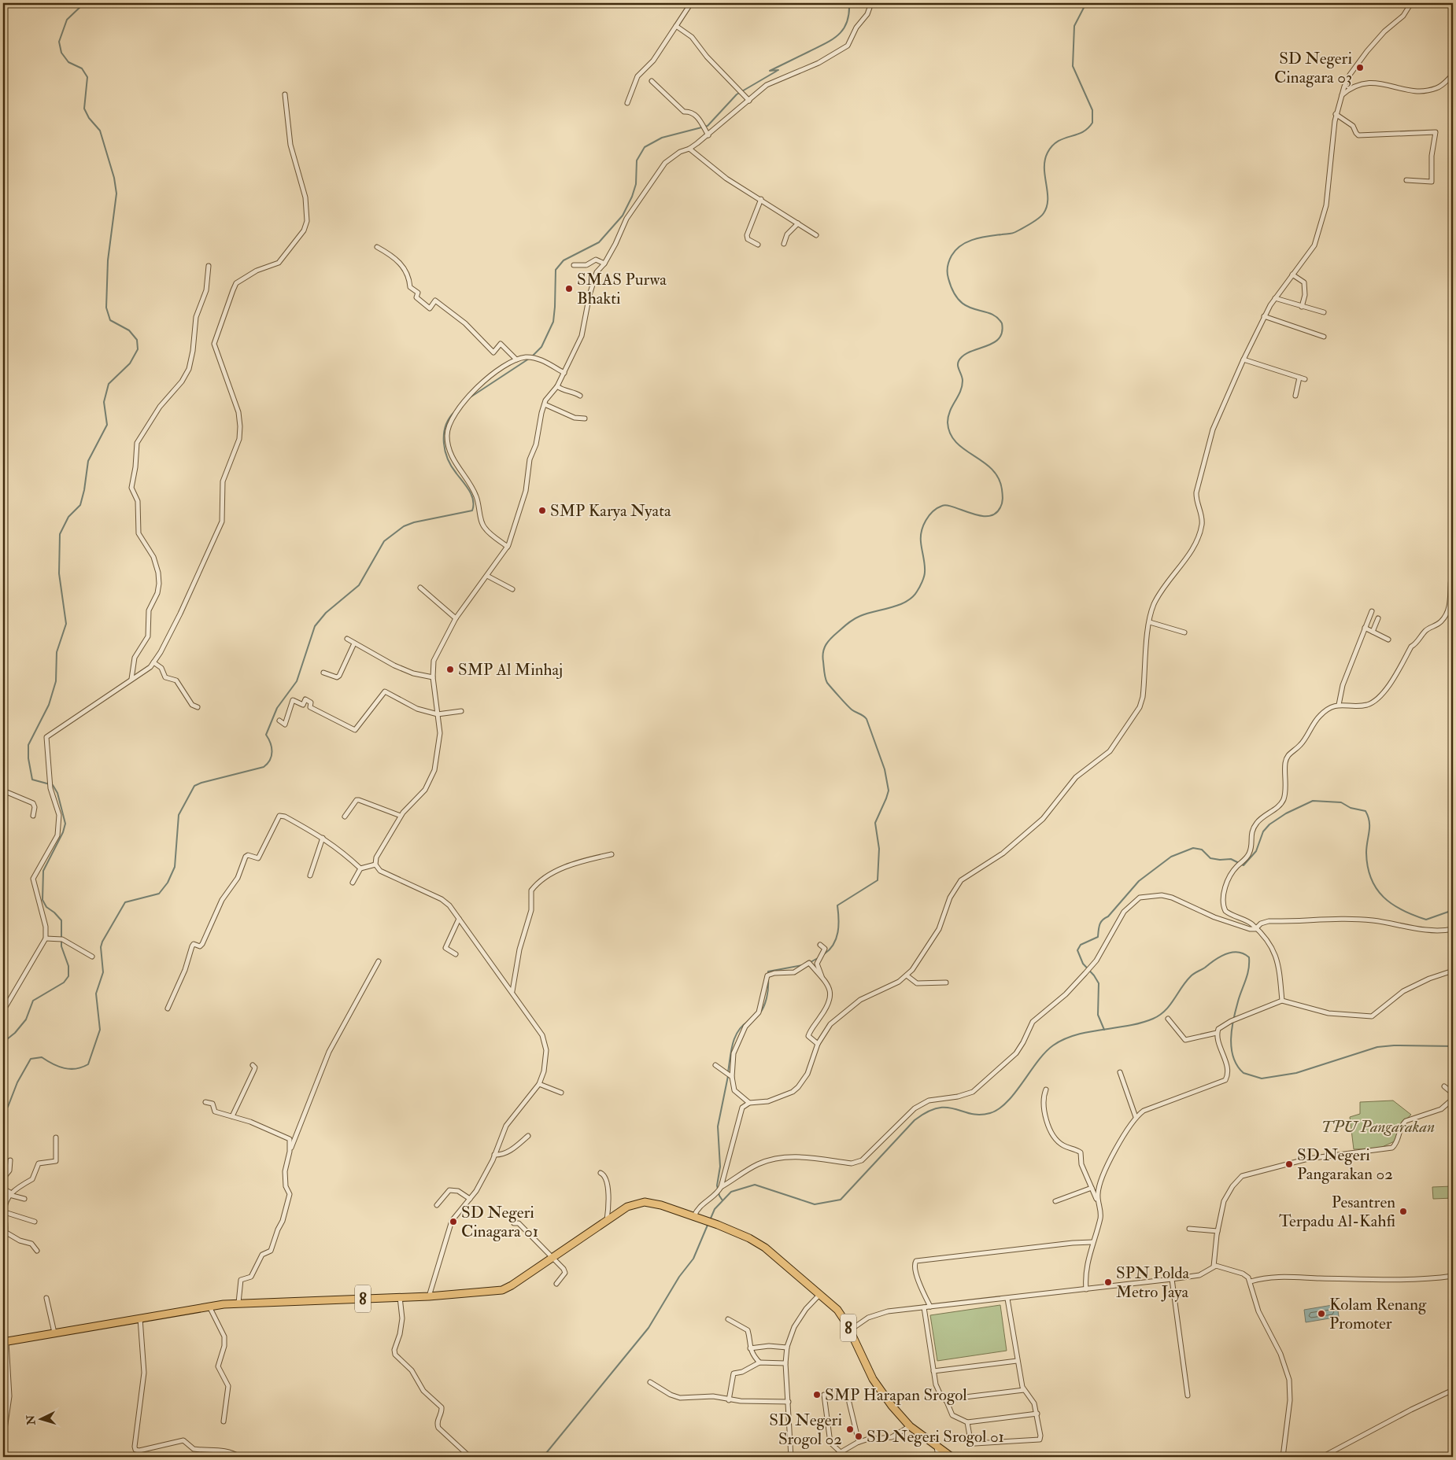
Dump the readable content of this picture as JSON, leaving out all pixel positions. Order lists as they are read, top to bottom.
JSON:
{
  "streets": {
    "highway": ["8"]
  },
  "parks": ["TPU Pangarakan"],
  "places": [
    "SD Negeri Cinagara 03",
    "SMAS Purwa Bhakti",
    "SMP Karya Nyata",
    "SMP Al Minhaj",
    "SD Negeri Pangarakan 02",
    "Pesantren Terpadu Al-Kahfi",
    "SD Negeri Cinagara 01",
    "SPN Polda Metro Jaya",
    "Kolam Renang Promoter",
    "SMP Harapan Srogol",
    "SD Negeri Srogol 02",
    "SD Negeri Srogol 01"
  ],
  "north": "left"
}
